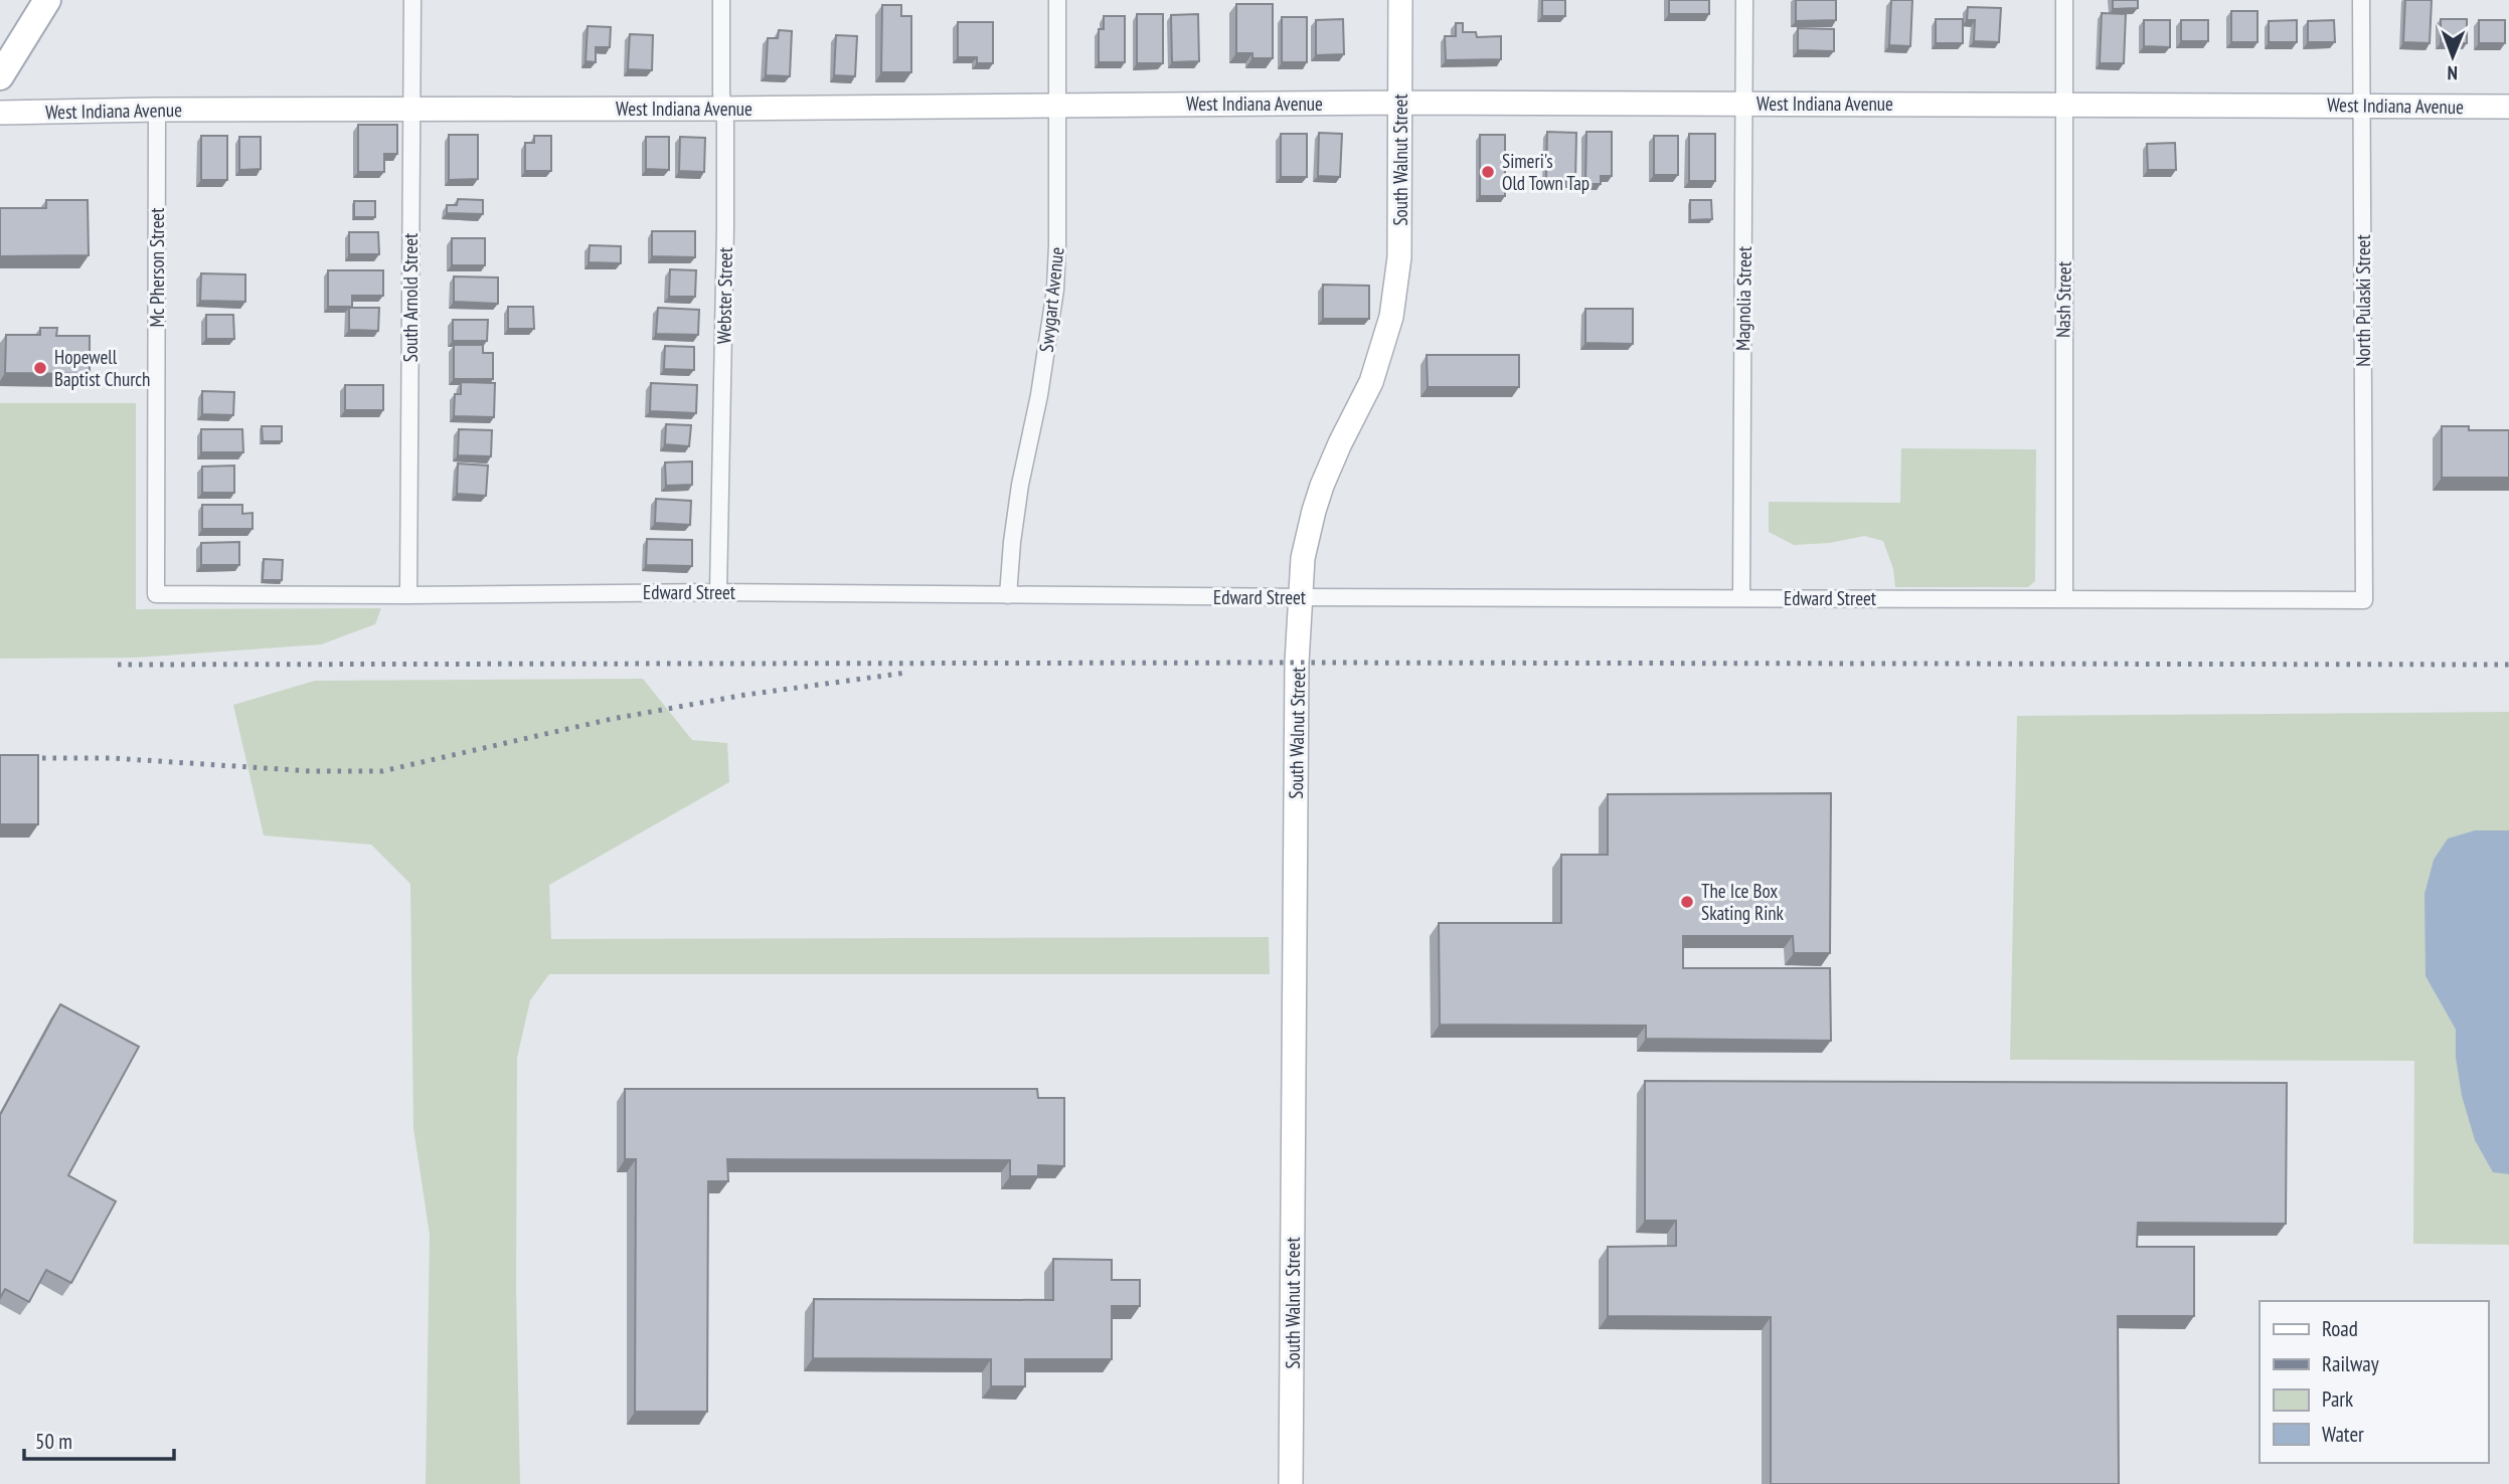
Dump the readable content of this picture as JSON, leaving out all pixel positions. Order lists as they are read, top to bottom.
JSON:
{
  "streets": {
    "street": [
      "West Indiana Avenue",
      "South Walnut Street",
      "Mc Pherson Street",
      "Webster Street",
      "South Arnold Street",
      "Magnolia Street",
      "Swygart Avenue",
      "Nash Street",
      "North Pulaski Street",
      "Edward Street"
    ]
  },
  "crossings": [
    ["West Indiana Avenue", "South Walnut Street"],
    ["West Indiana Avenue", "Mc Pherson Street"],
    ["West Indiana Avenue", "Webster Street"],
    ["West Indiana Avenue", "South Arnold Street"],
    ["West Indiana Avenue", "Magnolia Street"],
    ["West Indiana Avenue", "Swygart Avenue"],
    ["West Indiana Avenue", "Nash Street"],
    ["West Indiana Avenue", "North Pulaski Street"],
    ["South Walnut Street", "Edward Street"],
    ["Mc Pherson Street", "Edward Street"],
    ["Webster Street", "Edward Street"],
    ["South Arnold Street", "Edward Street"],
    ["Magnolia Street", "Edward Street"],
    ["Swygart Avenue", "Edward Street"],
    ["Nash Street", "Edward Street"],
    ["North Pulaski Street", "Edward Street"]
  ],
  "places": ["Simeri's Old Town Tap", "Hopewell Baptist Church", "The Ice Box Skating Rink"],
  "legend": [
    "Road",
    "Railway",
    "Park",
    "Water"
  ],
  "scale_bar": "50 m",
  "north": "bottom"
}
